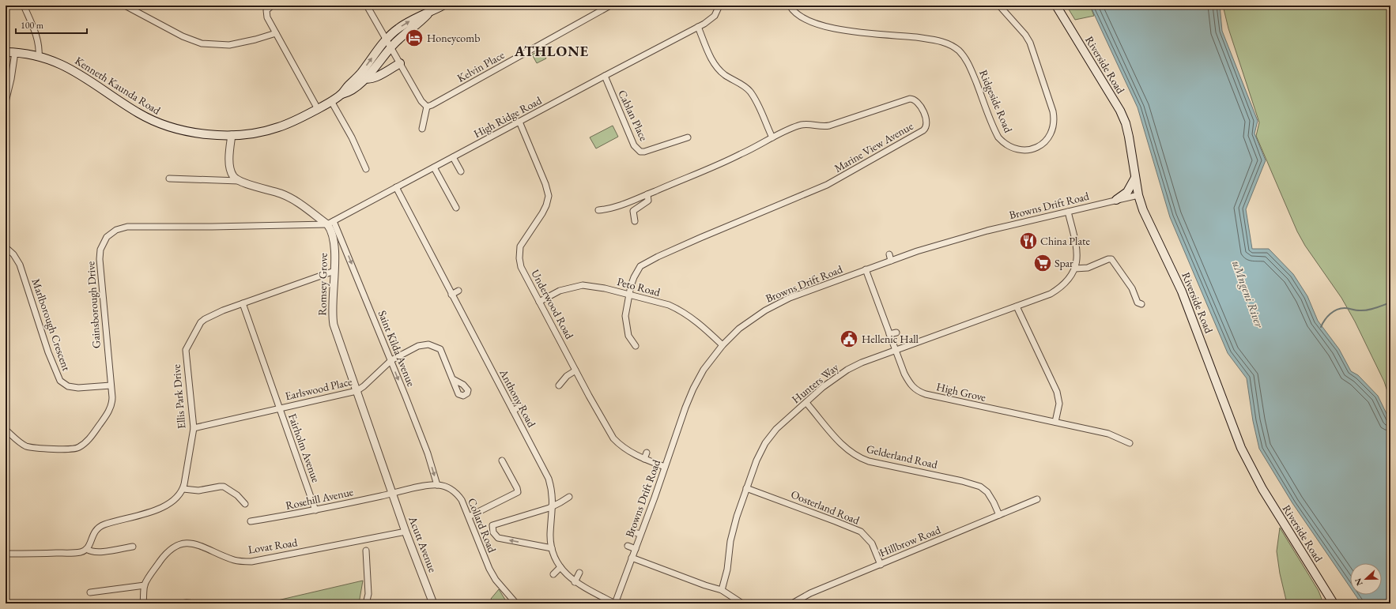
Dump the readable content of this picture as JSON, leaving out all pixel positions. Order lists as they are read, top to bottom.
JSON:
{
  "streets": {
    "main road": ["Riverside Road", "Kenneth Kaunda Road"],
    "street": [
      "Kelvin Place",
      "Ridgeside Road",
      "Cablan Place",
      "High Ridge Road",
      "Marine View Avenue",
      "Browns Drift Road",
      "Romsey Grove",
      "Peto Road",
      "Underwood Road",
      "Gainsborough Drive",
      "Marlborough Crescent",
      "Saint Kilda Avenue",
      "Hunters Way",
      "Earlswood Place",
      "High Grove",
      "Ellis Park Drive",
      "Anthony Road",
      "Fairholm Avenue",
      "Gelderland Road",
      "Rosehill Avenue",
      "Oosterland Road",
      "Collard Road",
      "Hillbrow Road",
      "Acutt Avenue",
      "Lovat Road"
    ]
  },
  "crossings": [
    ["Riverside Road", "Browns Drift Road"],
    ["Cablan Place", "High Ridge Road"],
    ["High Ridge Road", "Romsey Grove"],
    ["High Ridge Road", "Underwood Road"],
    ["High Ridge Road", "Gainsborough Drive"],
    ["High Ridge Road", "Saint Kilda Avenue"],
    ["High Ridge Road", "Anthony Road"],
    ["Marine View Avenue", "Peto Road"],
    ["Browns Drift Road", "Peto Road"],
    ["Browns Drift Road", "Underwood Road"],
    ["Browns Drift Road", "High Grove"],
    ["Browns Drift Road", "Anthony Road"],
    ["Romsey Grove", "Gainsborough Drive"],
    ["Romsey Grove", "Saint Kilda Avenue"],
    ["Romsey Grove", "Earlswood Place"],
    ["Romsey Grove", "Ellis Park Drive"],
    ["Romsey Grove", "Rosehill Avenue"],
    ["Romsey Grove", "Acutt Avenue"],
    ["Peto Road", "Underwood Road"],
    ["Gainsborough Drive", "Marlborough Crescent"],
    ["Gainsborough Drive", "Saint Kilda Avenue"],
    ["Saint Kilda Avenue", "Earlswood Place"],
    ["Saint Kilda Avenue", "Collard Road"],
    ["Hunters Way", "High Grove"],
    ["Hunters Way", "Gelderland Road"],
    ["Hunters Way", "Oosterland Road"],
    ["Earlswood Place", "Ellis Park Drive"],
    ["Earlswood Place", "Fairholm Avenue"],
    ["Ellis Park Drive", "Fairholm Avenue"],
    ["Fairholm Avenue", "Rosehill Avenue"],
    ["Gelderland Road", "Hillbrow Road"],
    ["Rosehill Avenue", "Acutt Avenue"],
    ["Oosterland Road", "Hillbrow Road"],
    ["Acutt Avenue", "Lovat Road"]
  ],
  "one_way": ["Saint Kilda Avenue"],
  "districts": ["ATHLONE"],
  "water": ["uMngeni River"],
  "places": {
    "hotel": ["Honeycomb"],
    "restaurant": ["China Plate"],
    "supermarket": ["Spar"],
    "public building": ["Hellenic Hall"]
  },
  "scale_bar": "100 m",
  "north": "left"
}
